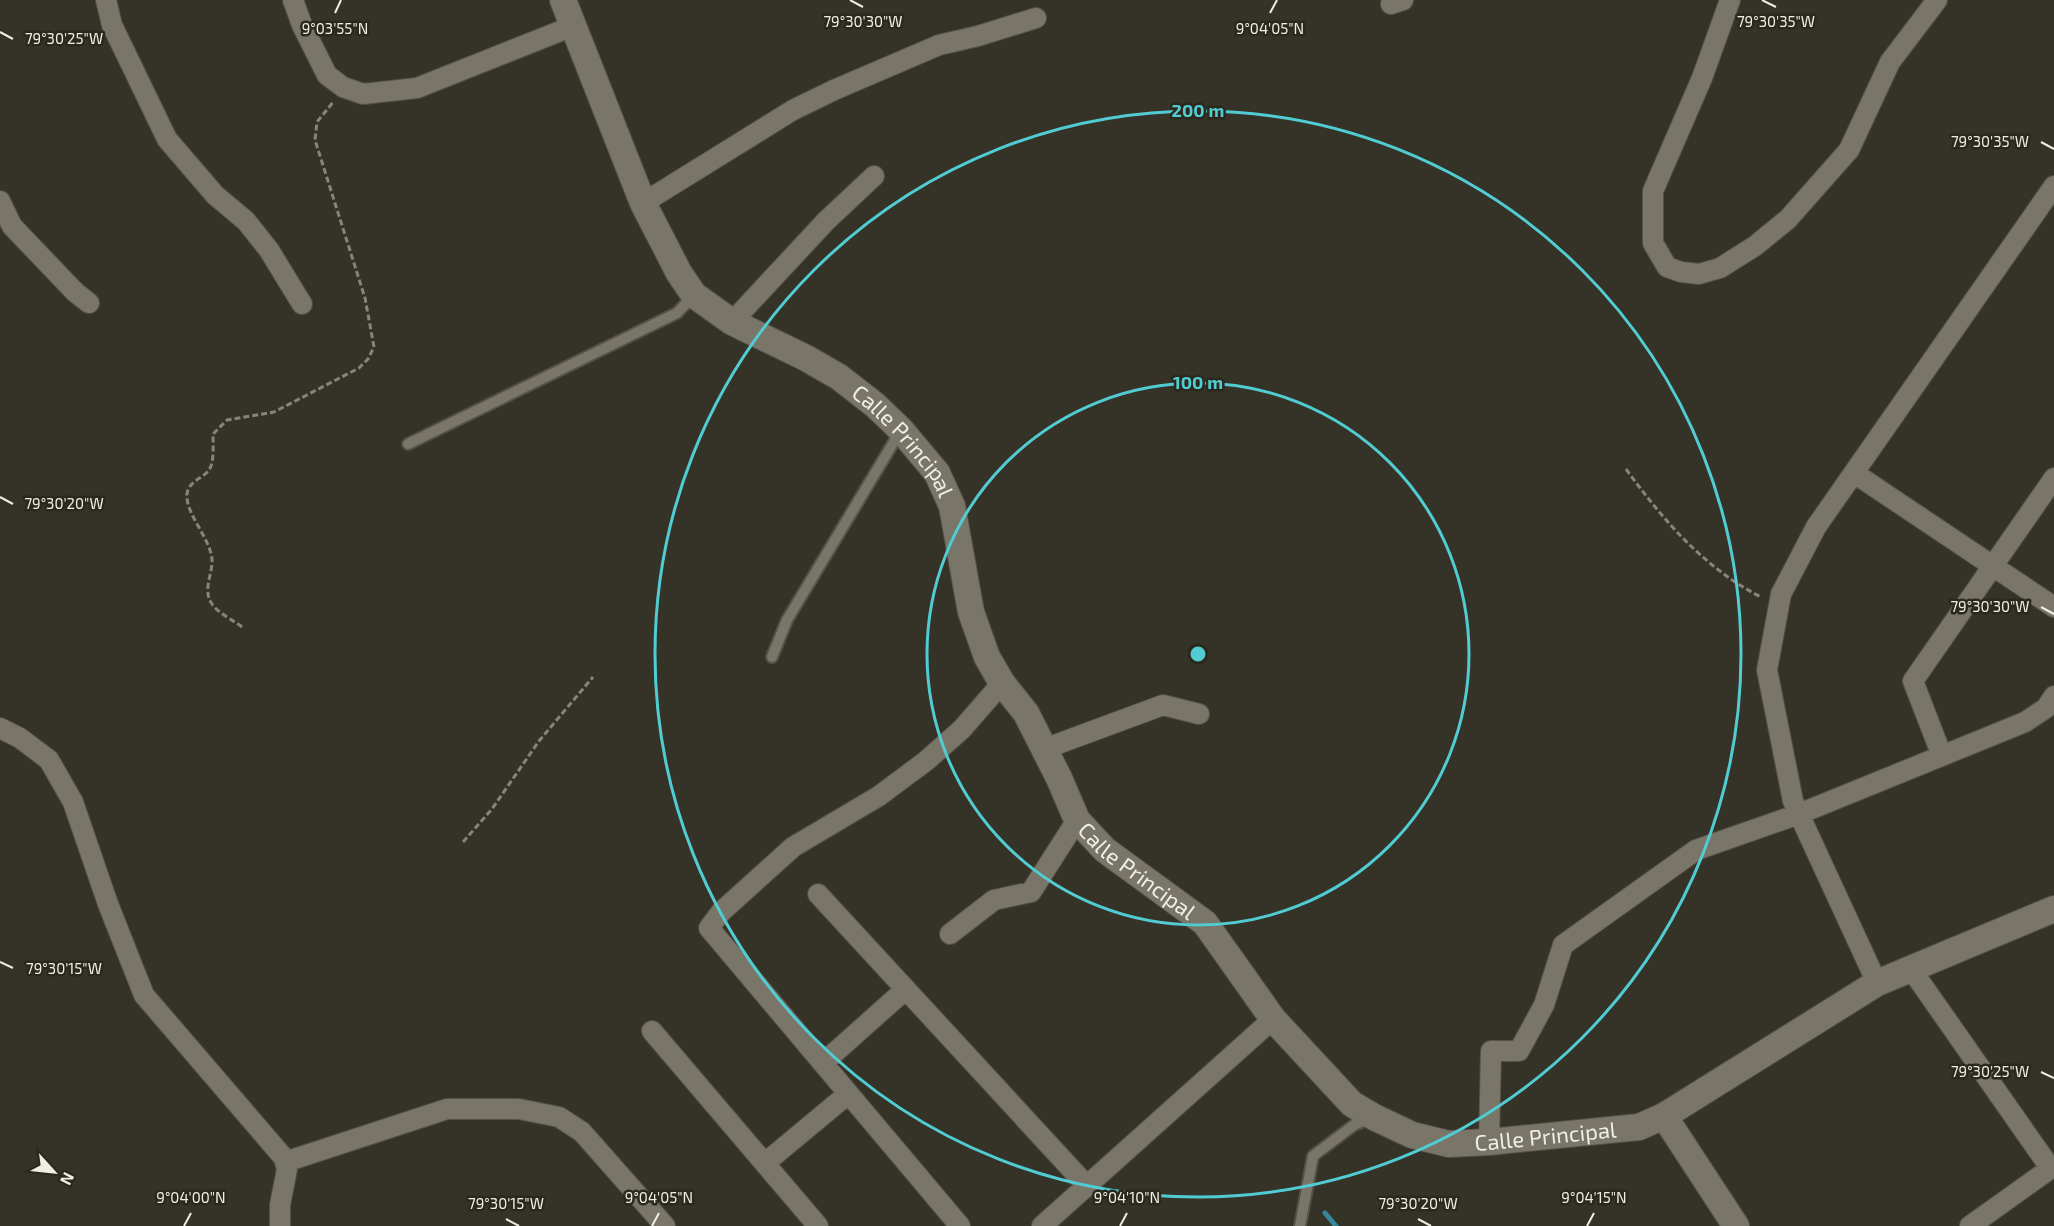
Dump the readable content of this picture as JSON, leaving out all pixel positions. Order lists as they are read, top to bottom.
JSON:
{
  "streets": {
    "street": ["Calle Principal"]
  },
  "north": "bottom right",
  "coordinates": [
    "79°30'30\"W",
    "79°30'35\"W",
    "9°03'55\"N",
    "9°04'05\"N",
    "79°30'25\"W",
    "79°30'20\"W",
    "79°30'15\"W",
    "9°04'00\"N",
    "9°04'10\"N",
    "9°04'15\"N"
  ],
  "rings": ["200 m", "100 m"]
}
